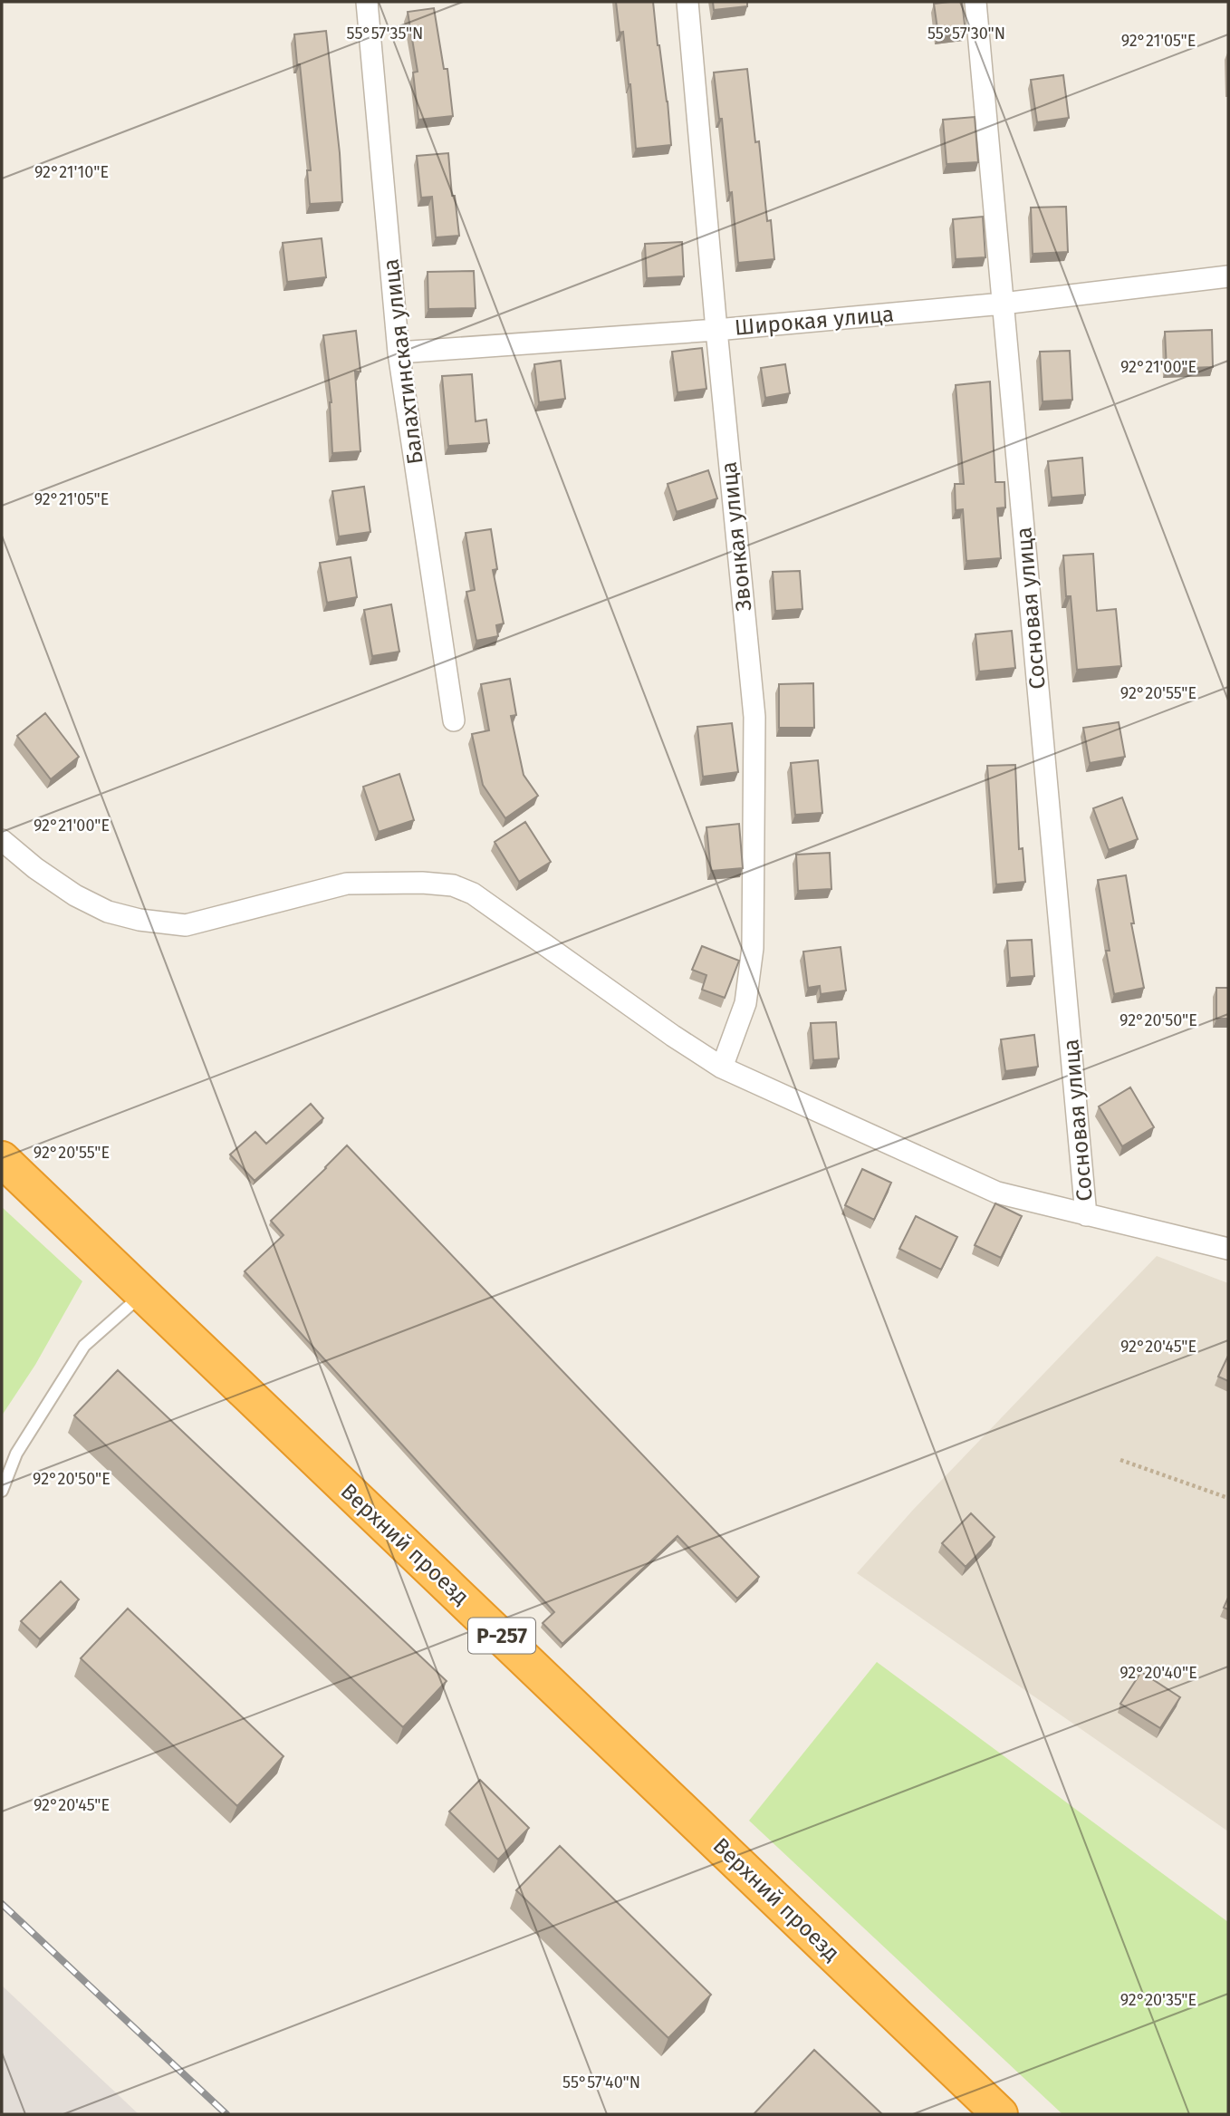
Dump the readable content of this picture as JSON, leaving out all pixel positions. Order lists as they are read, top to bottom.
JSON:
{
  "streets": {
    "highway": ["Верхний проезд", "Р-257"],
    "street": [
      "Широкая улица",
      "Балахтинская улица",
      "Звонкая улица",
      "Сосновая улица"
    ]
  },
  "crossings": [
    ["Широкая улица", "Балахтинская улица"],
    ["Широкая улица", "Звонкая улица"],
    ["Широкая улица", "Сосновая улица"]
  ],
  "coordinates": [
    "55°57'35\"N",
    "55°57'30\"N",
    "92°21'05\"E",
    "92°21'10\"E",
    "92°21'00\"E",
    "92°20'55\"E",
    "92°20'50\"E",
    "92°20'45\"E",
    "92°20'40\"E",
    "92°20'35\"E",
    "55°57'40\"N"
  ]
}
